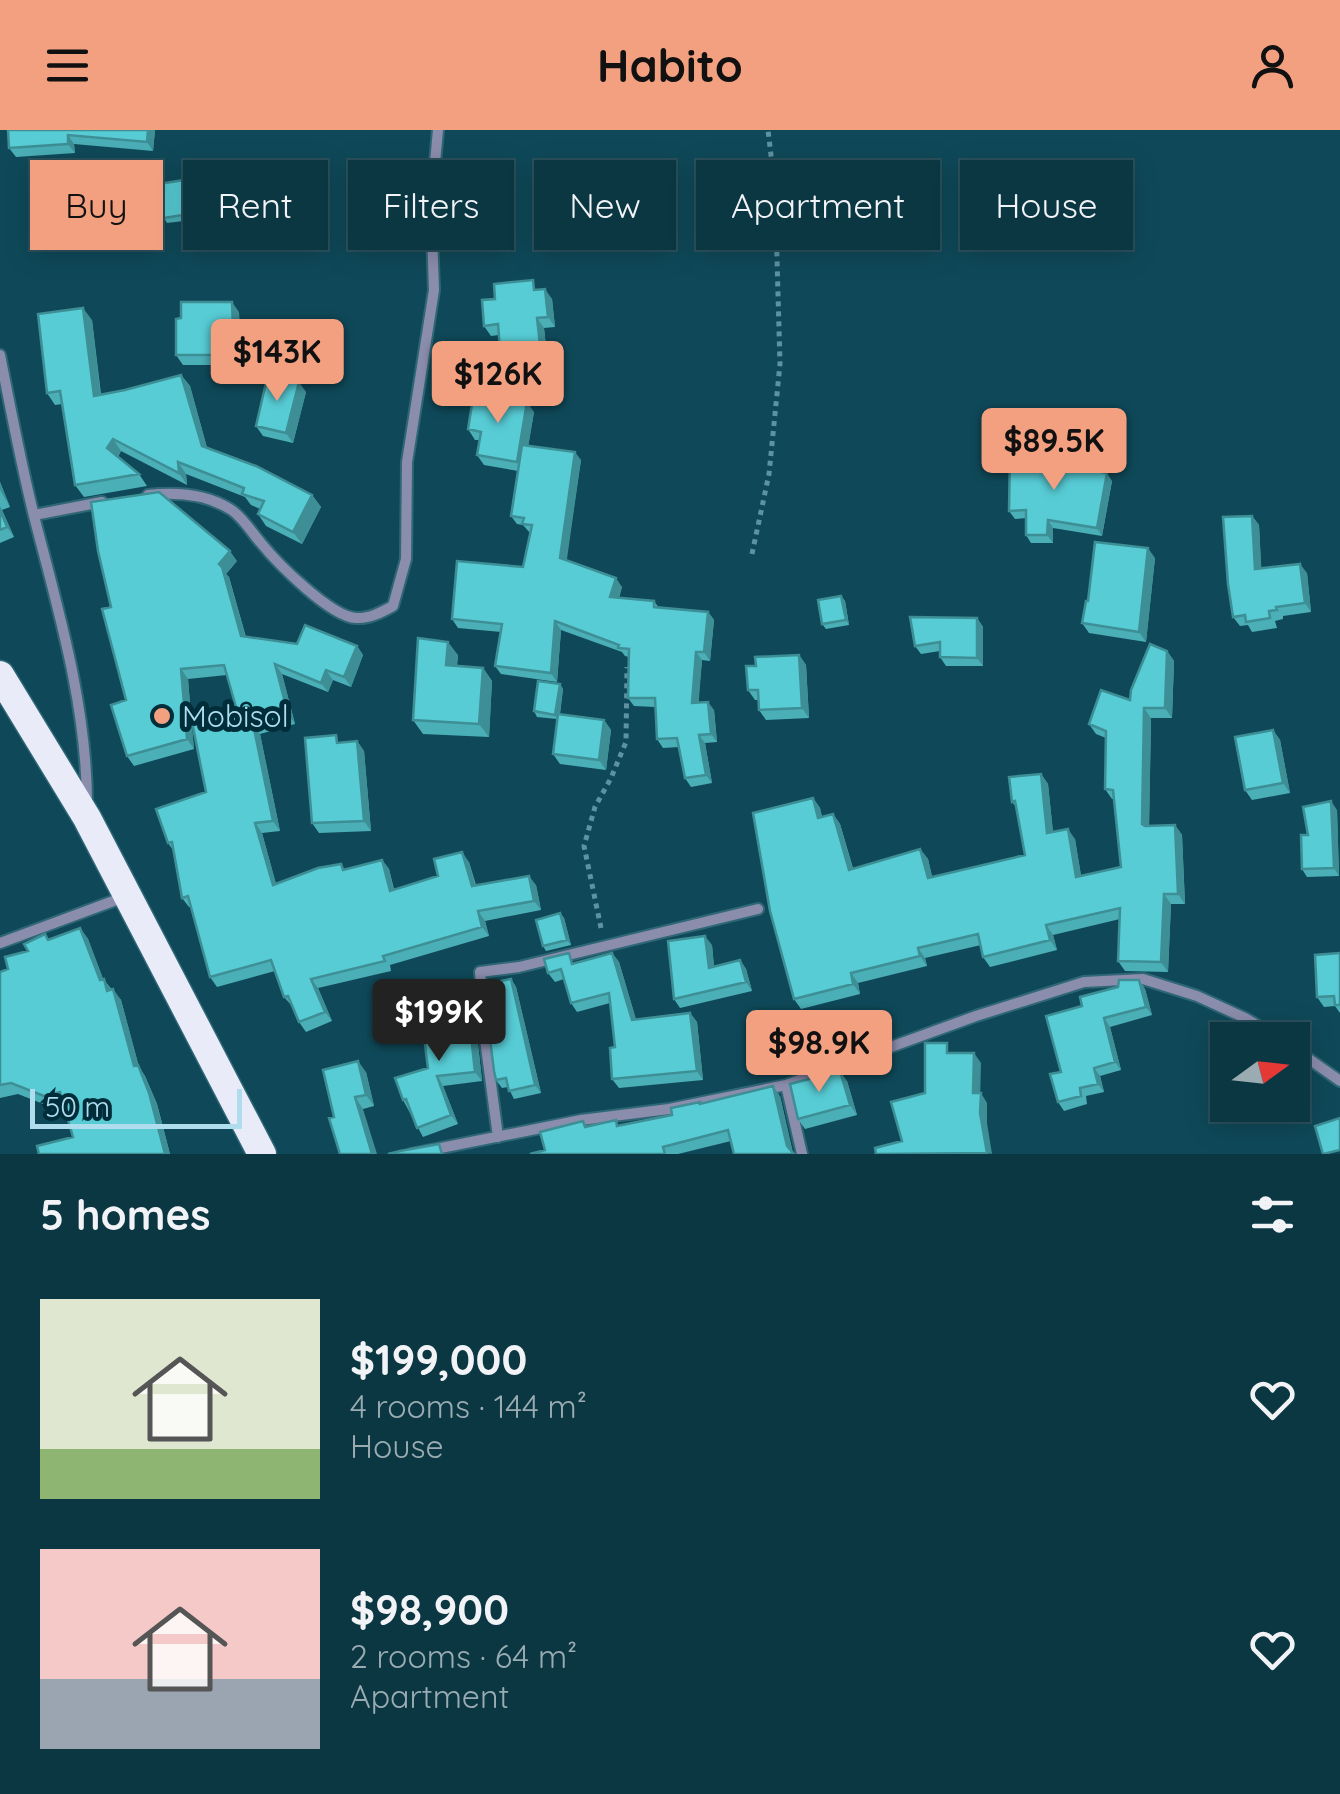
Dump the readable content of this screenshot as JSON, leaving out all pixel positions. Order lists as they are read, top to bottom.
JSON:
{
  "places": ["Mobisol"],
  "scale_bar": "50 m",
  "north": "right",
  "page": {
    "header": "Habito",
    "chip": [
      "Buy",
      "Rent",
      "Filters",
      "New",
      "Apartment",
      "House"
    ],
    "price": [
      "$143K",
      "$126K",
      "$89.5K",
      "$199K",
      "$98.9K"
    ],
    "scale": "50 m",
    "heading": "5 homes",
    "list": [
      {
        "name": "$199,000",
        "note": "4 rooms · 144 m² · House"
      },
      {
        "name": "$98,900",
        "note": "2 rooms · 64 m² · Apartment"
      }
    ]
  }
}
